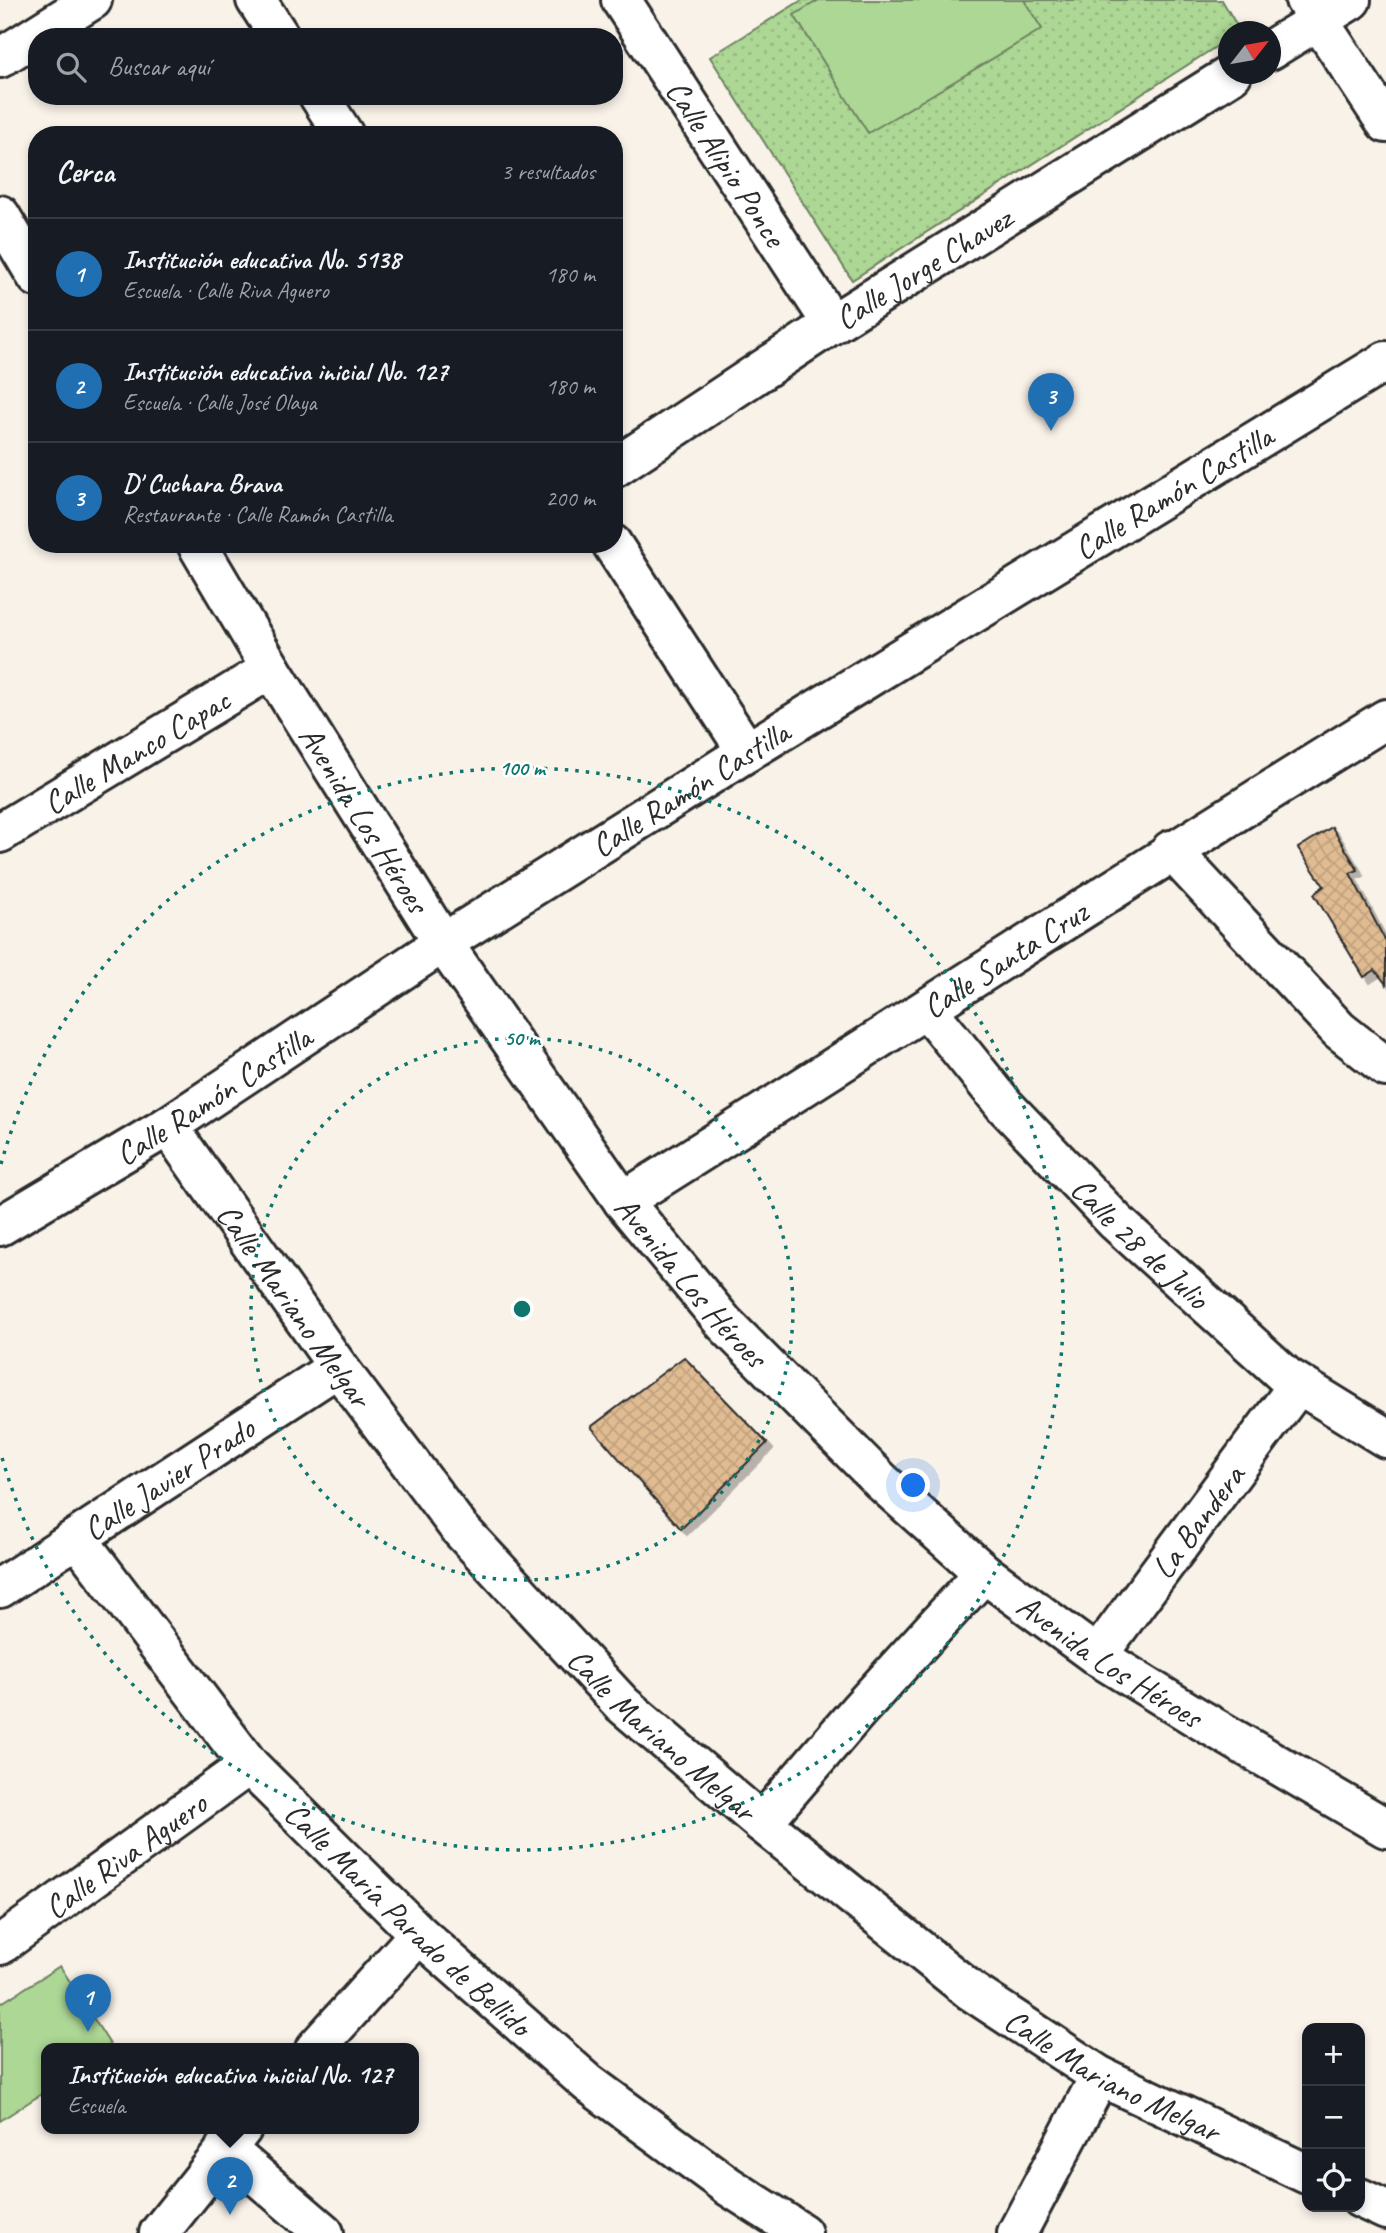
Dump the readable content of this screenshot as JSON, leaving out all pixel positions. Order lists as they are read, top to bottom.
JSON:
{
  "streets": {
    "street": [
      "Calle Alipio Ponce",
      "Calle Jorge Chavez",
      "Calle Ramón Castilla",
      "Calle Manco Capac",
      "Avenida Los Héroes",
      "Calle Santa Cruz",
      "Calle 28 de Julio",
      "Calle Mariano Melgar",
      "Calle Javier Prado",
      "La Bandera",
      "Calle Riva Aguero",
      "Calle María Parado de Bellido"
    ]
  },
  "crossings": [
    ["Calle Alipio Ponce", "Calle Jorge Chavez"],
    ["Calle Ramón Castilla", "Avenida Los Héroes"],
    ["Calle Ramón Castilla", "Calle Mariano Melgar"],
    ["Calle Manco Capac", "Avenida Los Héroes"],
    ["Avenida Los Héroes", "Calle Santa Cruz"],
    ["Avenida Los Héroes", "La Bandera"],
    ["Calle Santa Cruz", "Calle 28 de Julio"],
    ["Calle 28 de Julio", "La Bandera"],
    ["Calle Mariano Melgar", "Calle Javier Prado"],
    ["Calle Javier Prado", "Calle María Parado de Bellido"],
    ["Calle Riva Aguero", "Calle María Parado de Bellido"]
  ],
  "north": "top right",
  "page": {
    "search": "Buscar aquí",
    "heading": ["Cerca", "3 resultados"],
    "list": [
      {
        "mark": "1",
        "name": "Institución educativa No. 5138",
        "note": "Escuela · Calle Riva Aguero",
        "value": "180 m"
      },
      {
        "mark": "2",
        "name": "Institución educativa inicial No. 127",
        "note": "Escuela · Calle José Olaya",
        "value": "180 m"
      },
      {
        "mark": "3",
        "name": "D' Cuchara Brava",
        "note": "Restaurante · Calle Ramón Castilla",
        "value": "200 m"
      }
    ],
    "pins": ["3", "1", "2"],
    "map_buttons": ["+", "−"],
    "popup": ["Institución educativa inicial No. 127", "Escuela"]
  },
  "rings": ["100 m", "50 m"]
}
